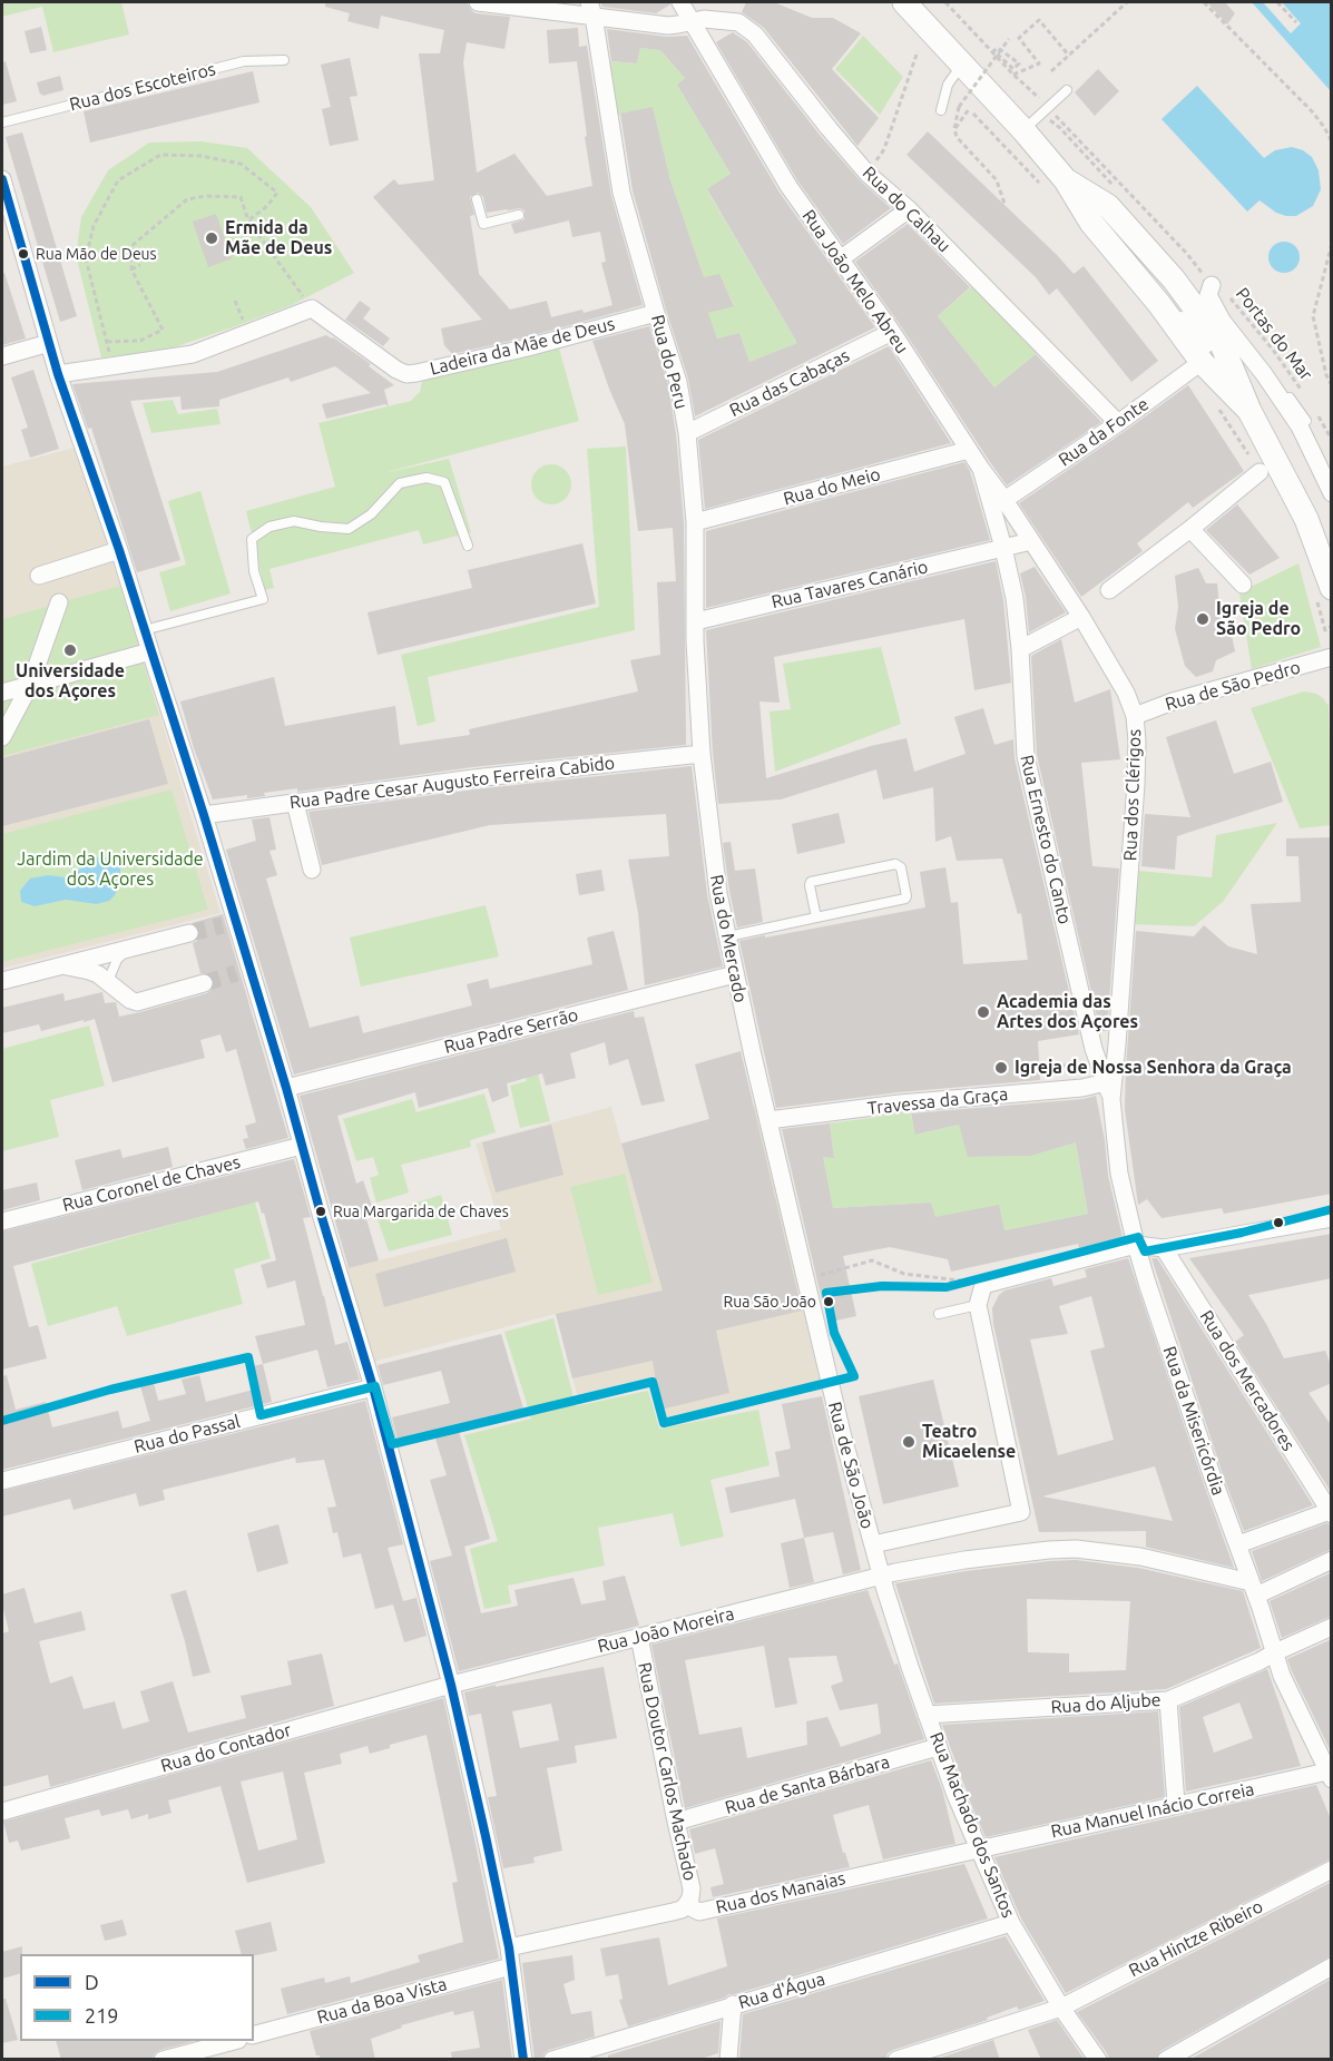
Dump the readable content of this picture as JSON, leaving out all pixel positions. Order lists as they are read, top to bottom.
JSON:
{
  "streets": {
    "street": [
      "Rua do Calhau",
      "Rua João Melo Abreu",
      "Ladeira da Mãe de Deus",
      "Rua do Peru",
      "Rua das Cabaças",
      "Rua da Fonte",
      "Rua do Meio",
      "Rua Tavares Canário",
      "Rua de São Pedro",
      "Rua Padre Cesar Augusto Ferreira Cabido",
      "Rua dos Clérigos",
      "Rua Ernesto do Canto",
      "Rua do Mercado",
      "Rua Padre Serrão",
      "Travessa da Graça",
      "Rua Coronel de Chaves",
      "Rua dos Mercadores",
      "Rua da Misericórdia",
      "Rua do Passal",
      "Rua de São João",
      "Rua João Moreira",
      "Rua do Aljube",
      "Rua do Contador",
      "Rua Doutor Carlos Machado",
      "Rua de Santa Bárbara",
      "Rua Manuel Inácio Correia",
      "Rua Machado dos Santos",
      "Rua dos Manaias",
      "Rua Hintze Ribeiro",
      "Rua d'Água",
      "Rua da Boa Vista"
    ],
    "lane": ["Rua dos Escoteiros"],
    "path": ["Portas do Mar"]
  },
  "crossings": [
    ["Rua do Calhau", "Rua João Melo Abreu"],
    ["Rua do Calhau", "Rua do Peru"],
    ["Rua do Calhau", "Rua da Fonte"],
    ["Rua João Melo Abreu", "Rua das Cabaças"],
    ["Rua João Melo Abreu", "Rua do Meio"],
    ["Rua João Melo Abreu", "Rua Tavares Canário"],
    ["Rua João Melo Abreu", "Rua dos Clérigos"],
    ["Rua João Melo Abreu", "Rua Ernesto do Canto"],
    ["Ladeira da Mãe de Deus", "Rua do Peru"],
    ["Rua do Peru", "Rua das Cabaças"],
    ["Rua do Peru", "Rua do Meio"],
    ["Rua do Peru", "Rua Tavares Canário"],
    ["Rua do Peru", "Rua Padre Cesar Augusto Ferreira Cabido"],
    ["Rua do Peru", "Rua do Mercado"],
    ["Rua da Fonte", "Rua dos Clérigos"],
    ["Rua Tavares Canário", "Rua dos Clérigos"],
    ["Rua Tavares Canário", "Rua Ernesto do Canto"],
    ["Rua de São Pedro", "Rua dos Clérigos"],
    ["Rua Padre Cesar Augusto Ferreira Cabido", "Rua do Mercado"],
    ["Rua dos Clérigos", "Rua Ernesto do Canto"],
    ["Rua dos Clérigos", "Travessa da Graça"],
    ["Rua dos Clérigos", "Rua da Misericórdia"],
    ["Rua Ernesto do Canto", "Travessa da Graça"],
    ["Rua Ernesto do Canto", "Rua da Misericórdia"],
    ["Rua do Mercado", "Rua Padre Serrão"],
    ["Rua do Mercado", "Travessa da Graça"],
    ["Rua do Mercado", "Rua de São João"],
    ["Travessa da Graça", "Rua da Misericórdia"],
    ["Travessa da Graça", "Rua de São João"],
    ["Rua da Misericórdia", "Rua João Moreira"],
    ["Rua da Misericórdia", "Rua do Aljube"],
    ["Rua da Misericórdia", "Rua Manuel Inácio Correia"],
    ["Rua de São João", "Rua João Moreira"],
    ["Rua de São João", "Rua Machado dos Santos"],
    ["Rua João Moreira", "Rua do Contador"],
    ["Rua João Moreira", "Rua Doutor Carlos Machado"],
    ["Rua João Moreira", "Rua Machado dos Santos"],
    ["Rua do Aljube", "Rua Machado dos Santos"],
    ["Rua Doutor Carlos Machado", "Rua de Santa Bárbara"],
    ["Rua Doutor Carlos Machado", "Rua dos Manaias"],
    ["Rua de Santa Bárbara", "Rua Machado dos Santos"],
    ["Rua Manuel Inácio Correia", "Rua Machado dos Santos"],
    ["Rua Manuel Inácio Correia", "Rua dos Manaias"],
    ["Rua Machado dos Santos", "Rua dos Manaias"],
    ["Rua Machado dos Santos", "Rua Hintze Ribeiro"],
    ["Rua Machado dos Santos", "Rua d'Água"]
  ],
  "parks": ["Jardim da Universidade dos Açores"],
  "places": [
    "Ermida da Mãe de Deus",
    "Rua Mão de Deus",
    "Igreja de São Pedro",
    "Universidade dos Açores",
    "Academia das Artes dos Açores",
    "Igreja de Nossa Senhora da Graça",
    "Rua Margarida de Chaves",
    "Rua São João",
    "Teatro Micaelense"
  ],
  "lines": ["transit line D", "transit line 219"],
  "legend": ["D", "219"]
}
